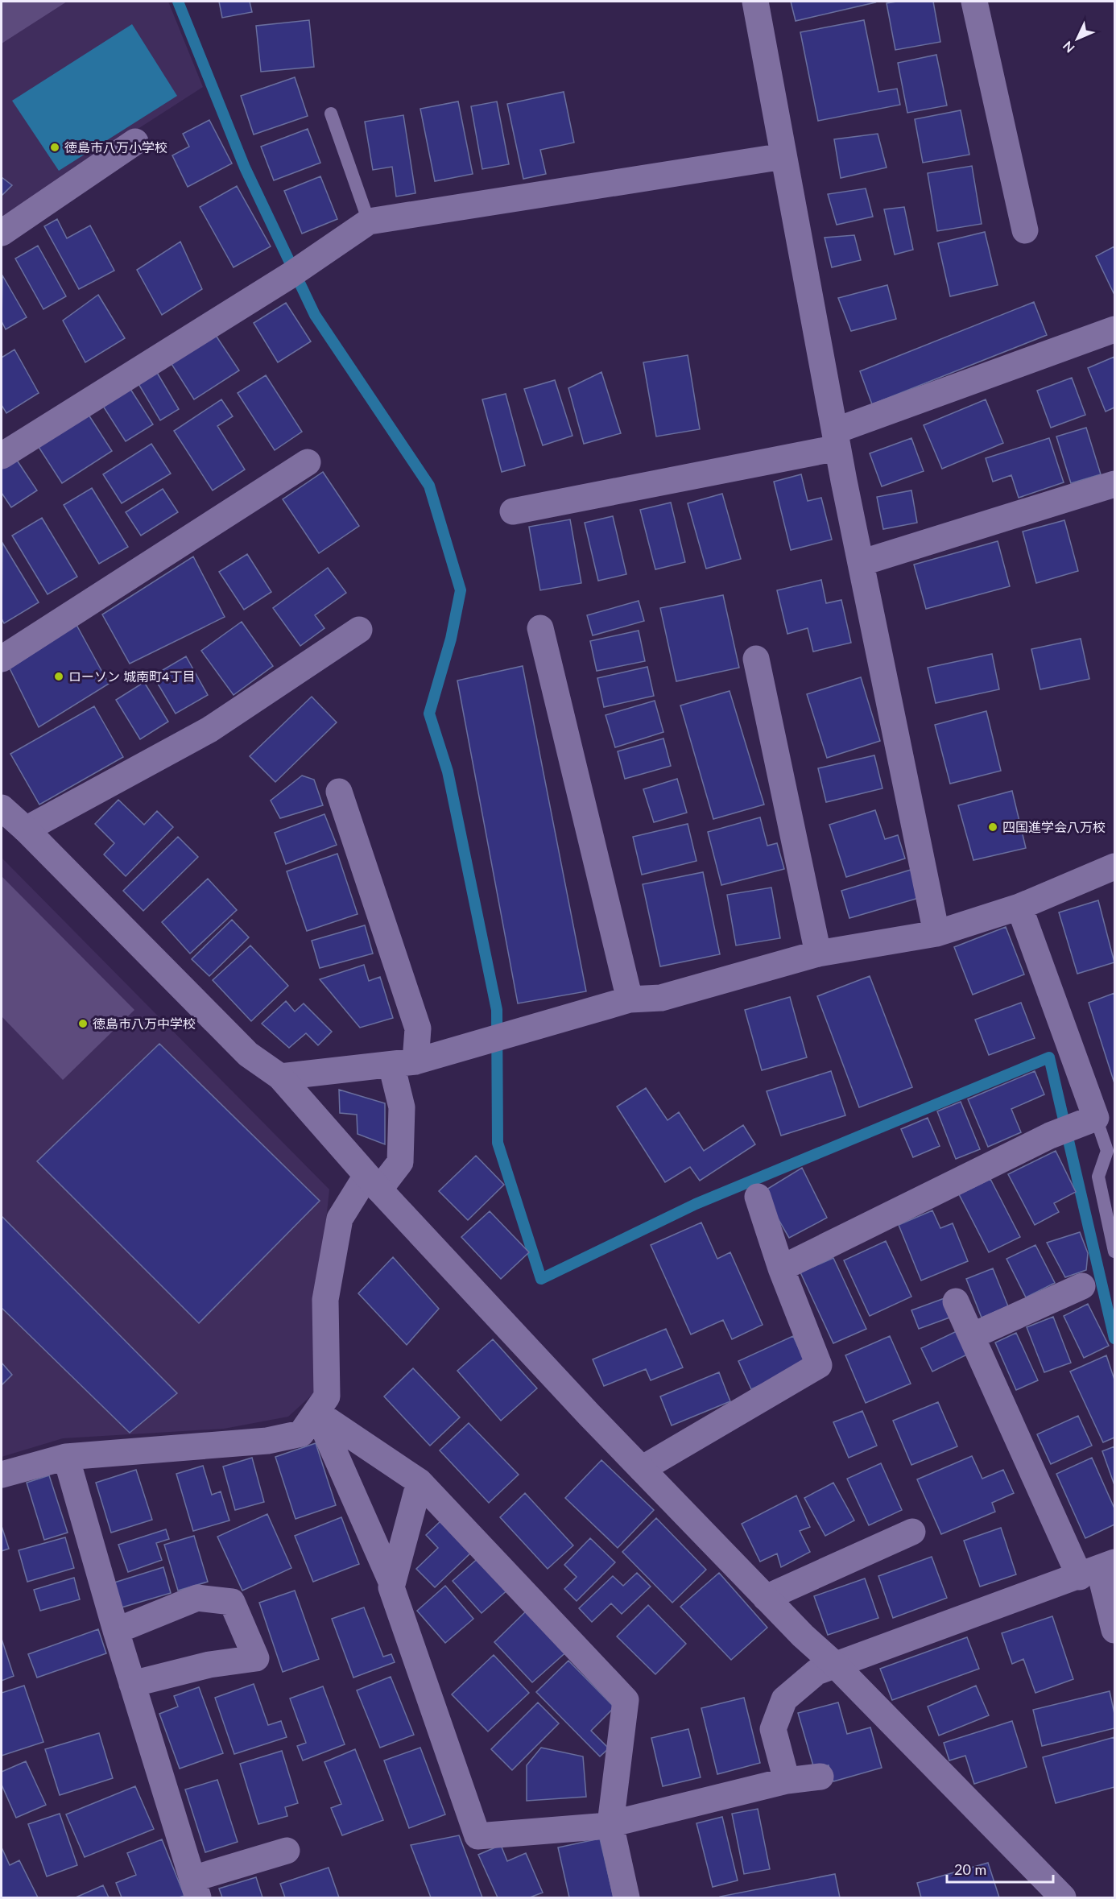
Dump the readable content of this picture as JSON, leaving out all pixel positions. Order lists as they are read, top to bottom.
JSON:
{
  "places": [
    "徳島市八万小学校",
    "ローソン 城南町4丁目",
    "四国進学会八万校",
    "徳島市八万中学校"
  ],
  "scale_bar": "20 m",
  "north": "bottom left"
}
